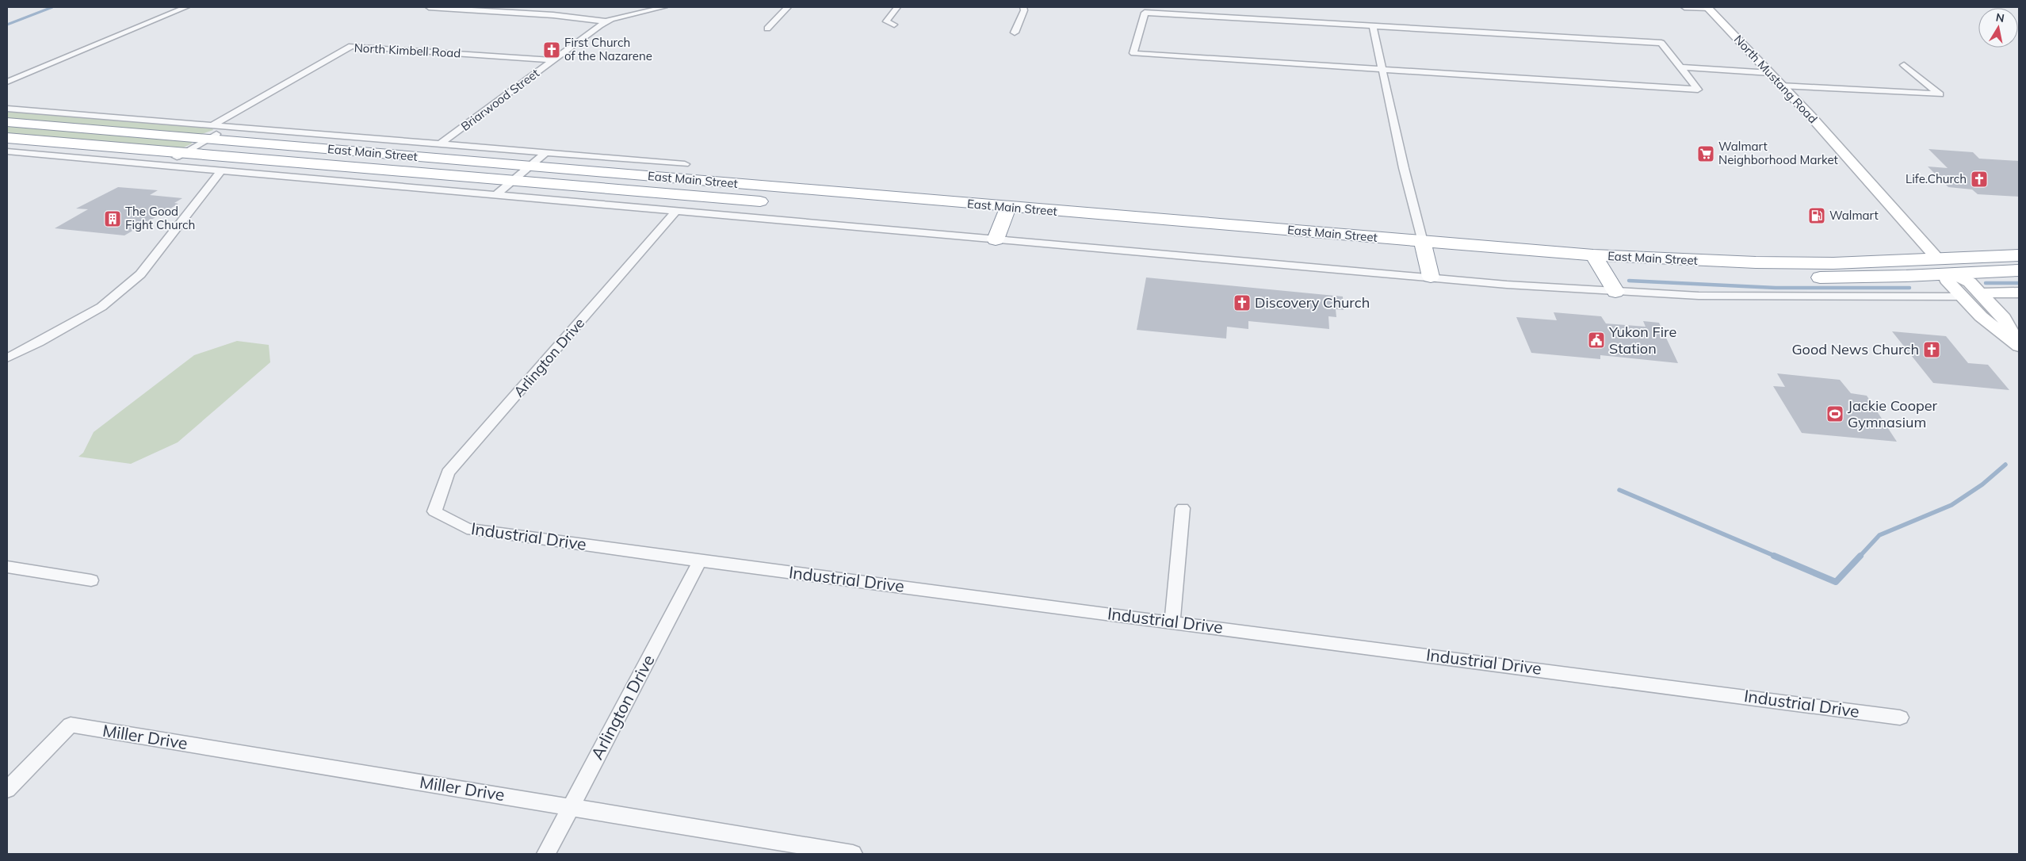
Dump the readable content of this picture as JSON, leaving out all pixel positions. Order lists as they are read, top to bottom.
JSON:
{
  "streets": {
    "highway": ["East Main Street"],
    "street": [
      "North Kimbell Road",
      "North Mustang Road",
      "Briarwood Street",
      "Arlington Drive",
      "Industrial Drive",
      "Miller Drive"
    ]
  },
  "crossings": [
    ["North Kimbell Road", "Briarwood Street"],
    ["North Kimbell Road", "East Main Street"],
    ["North Mustang Road", "East Main Street"],
    ["Briarwood Street", "East Main Street"],
    ["Arlington Drive", "Industrial Drive"],
    ["Arlington Drive", "Miller Drive"]
  ],
  "places": {
    "church": [
      "First Church of the Nazarene",
      "Life.Church",
      "Discovery Church",
      "Good News Church"
    ],
    "supermarket": ["Walmart Neighborhood Market"],
    "fuel station": ["Walmart"],
    "building": ["The Good Fight Church"],
    "public building": ["Yukon Fire Station"],
    "sports": ["Jackie Cooper Gymnasium"]
  },
  "north": "top"
}
